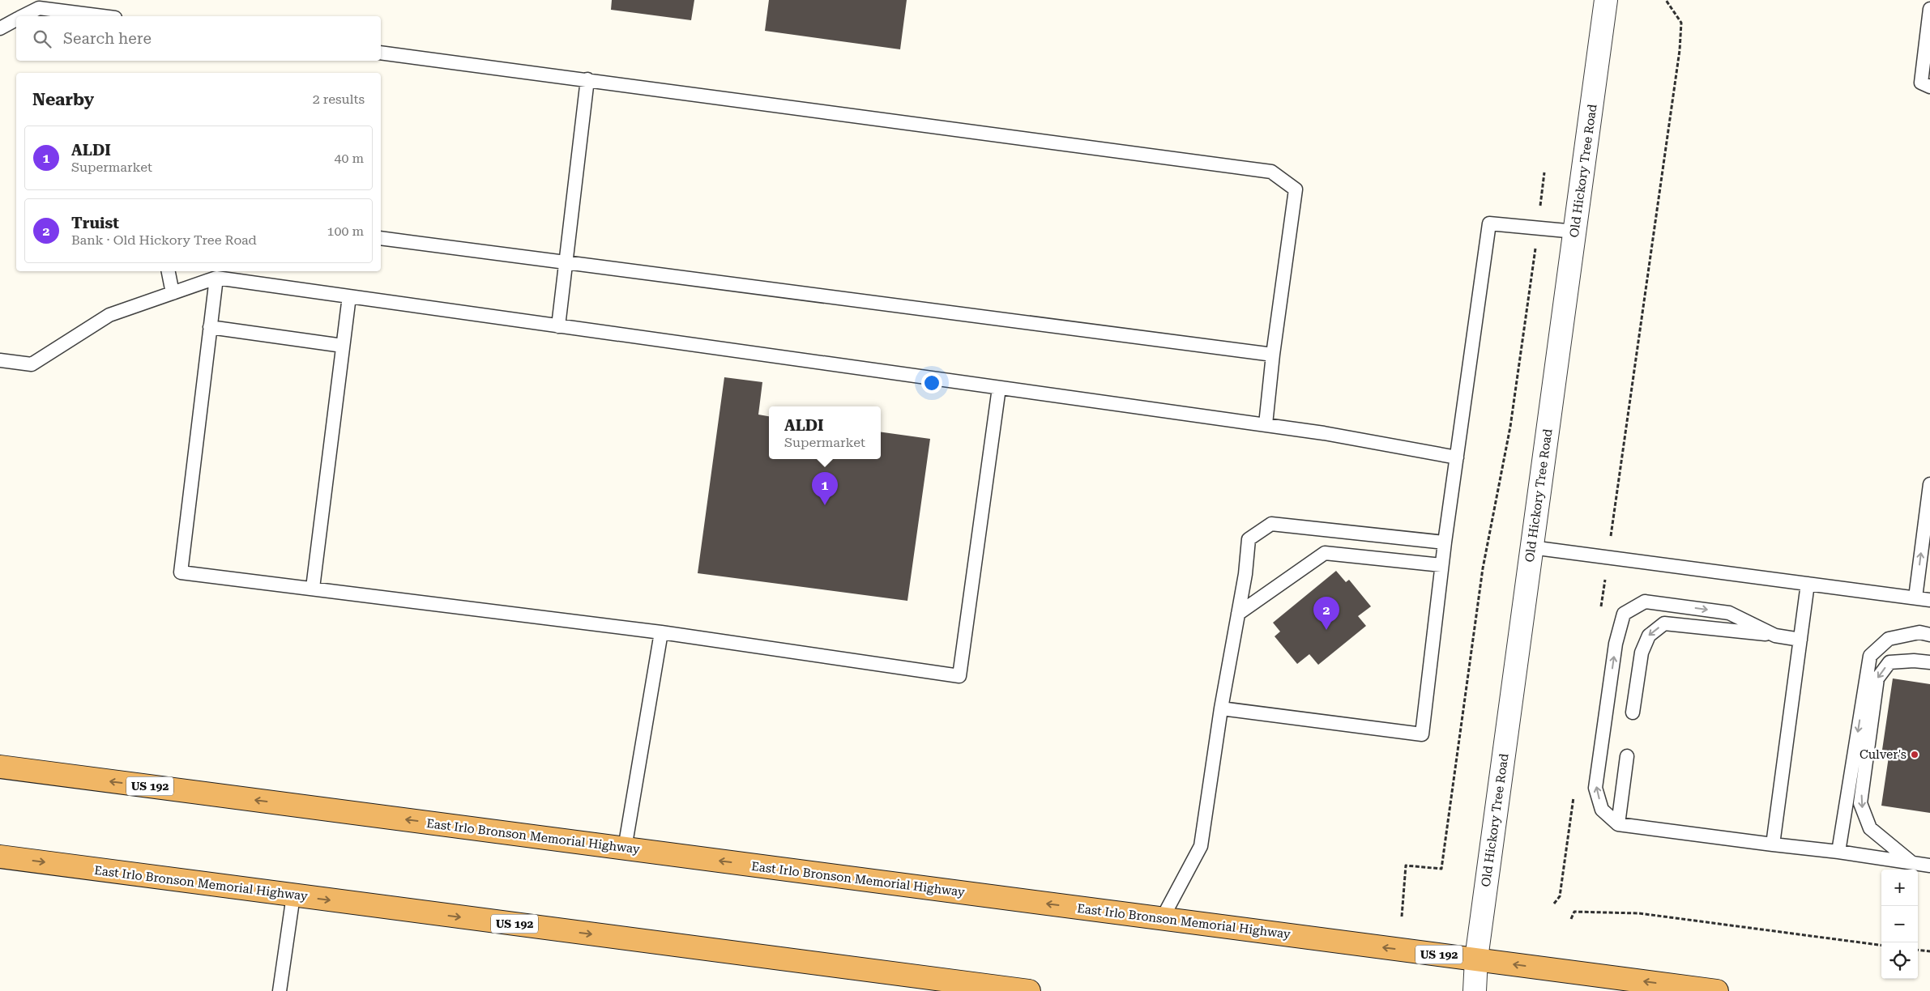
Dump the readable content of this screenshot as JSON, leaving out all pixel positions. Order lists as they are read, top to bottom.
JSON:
{
  "streets": {
    "highway": ["US 192", "East Irlo Bronson Memorial Highway"],
    "street": ["Old Hickory Tree Road"]
  },
  "crossings": [
    ["Old Hickory Tree Road", "East Irlo Bronson Memorial Highway"]
  ],
  "places": ["Culver's"],
  "page": {
    "search": "Search here",
    "heading": ["Nearby", "2 results"],
    "list": [
      {
        "mark": "1",
        "name": "ALDI",
        "note": "Supermarket",
        "value": "40 m"
      },
      {
        "mark": "2",
        "name": "Truist",
        "note": "Bank · Old Hickory Tree Road",
        "value": "100 m"
      }
    ],
    "popup": ["ALDI", "Supermarket"],
    "pins": ["1", "2"],
    "map_buttons": ["+", "−"]
  }
}
